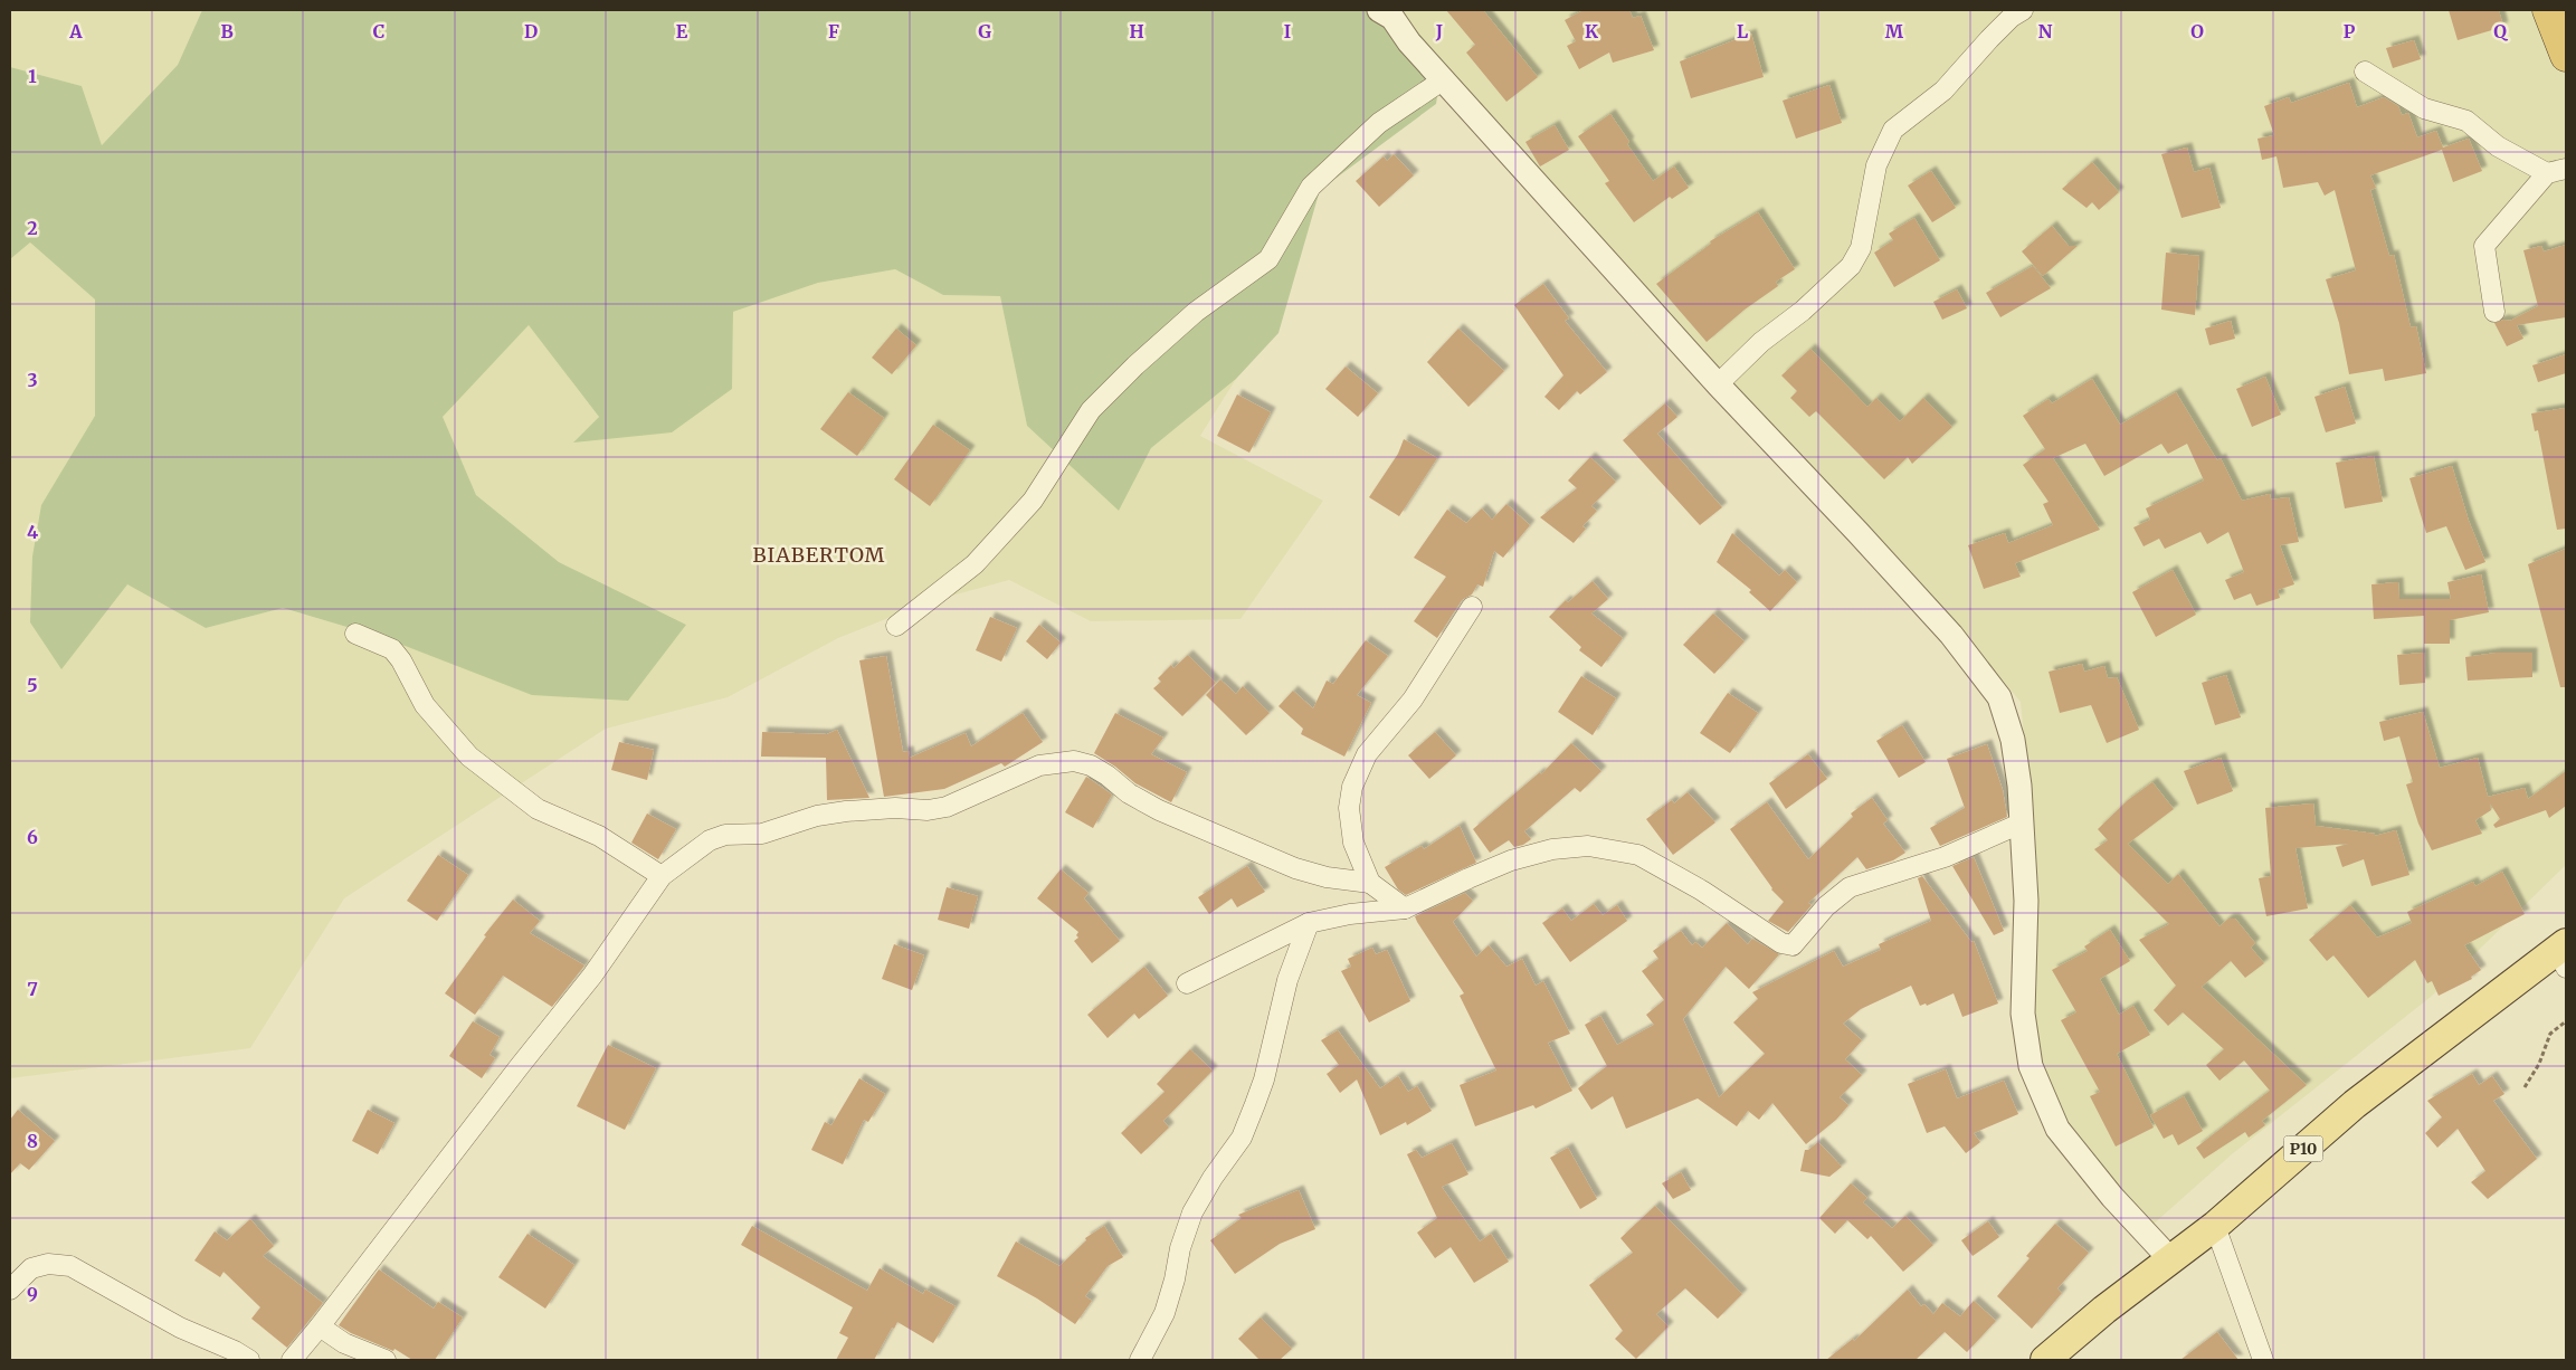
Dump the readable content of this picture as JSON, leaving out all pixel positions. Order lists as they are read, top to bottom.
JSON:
{
  "streets": {
    "main road": ["P10"]
  },
  "districts": ["BIABERTOM"],
  "grid": {
    "columns": [
      "A",
      "B",
      "C",
      "D",
      "E",
      "F",
      "G",
      "H",
      "I",
      "J",
      "K",
      "L",
      "M",
      "N",
      "O",
      "P",
      "Q"
    ],
    "rows": [
      "1",
      "2",
      "3",
      "4",
      "5",
      "6",
      "7",
      "8",
      "9"
    ]
  }
}
